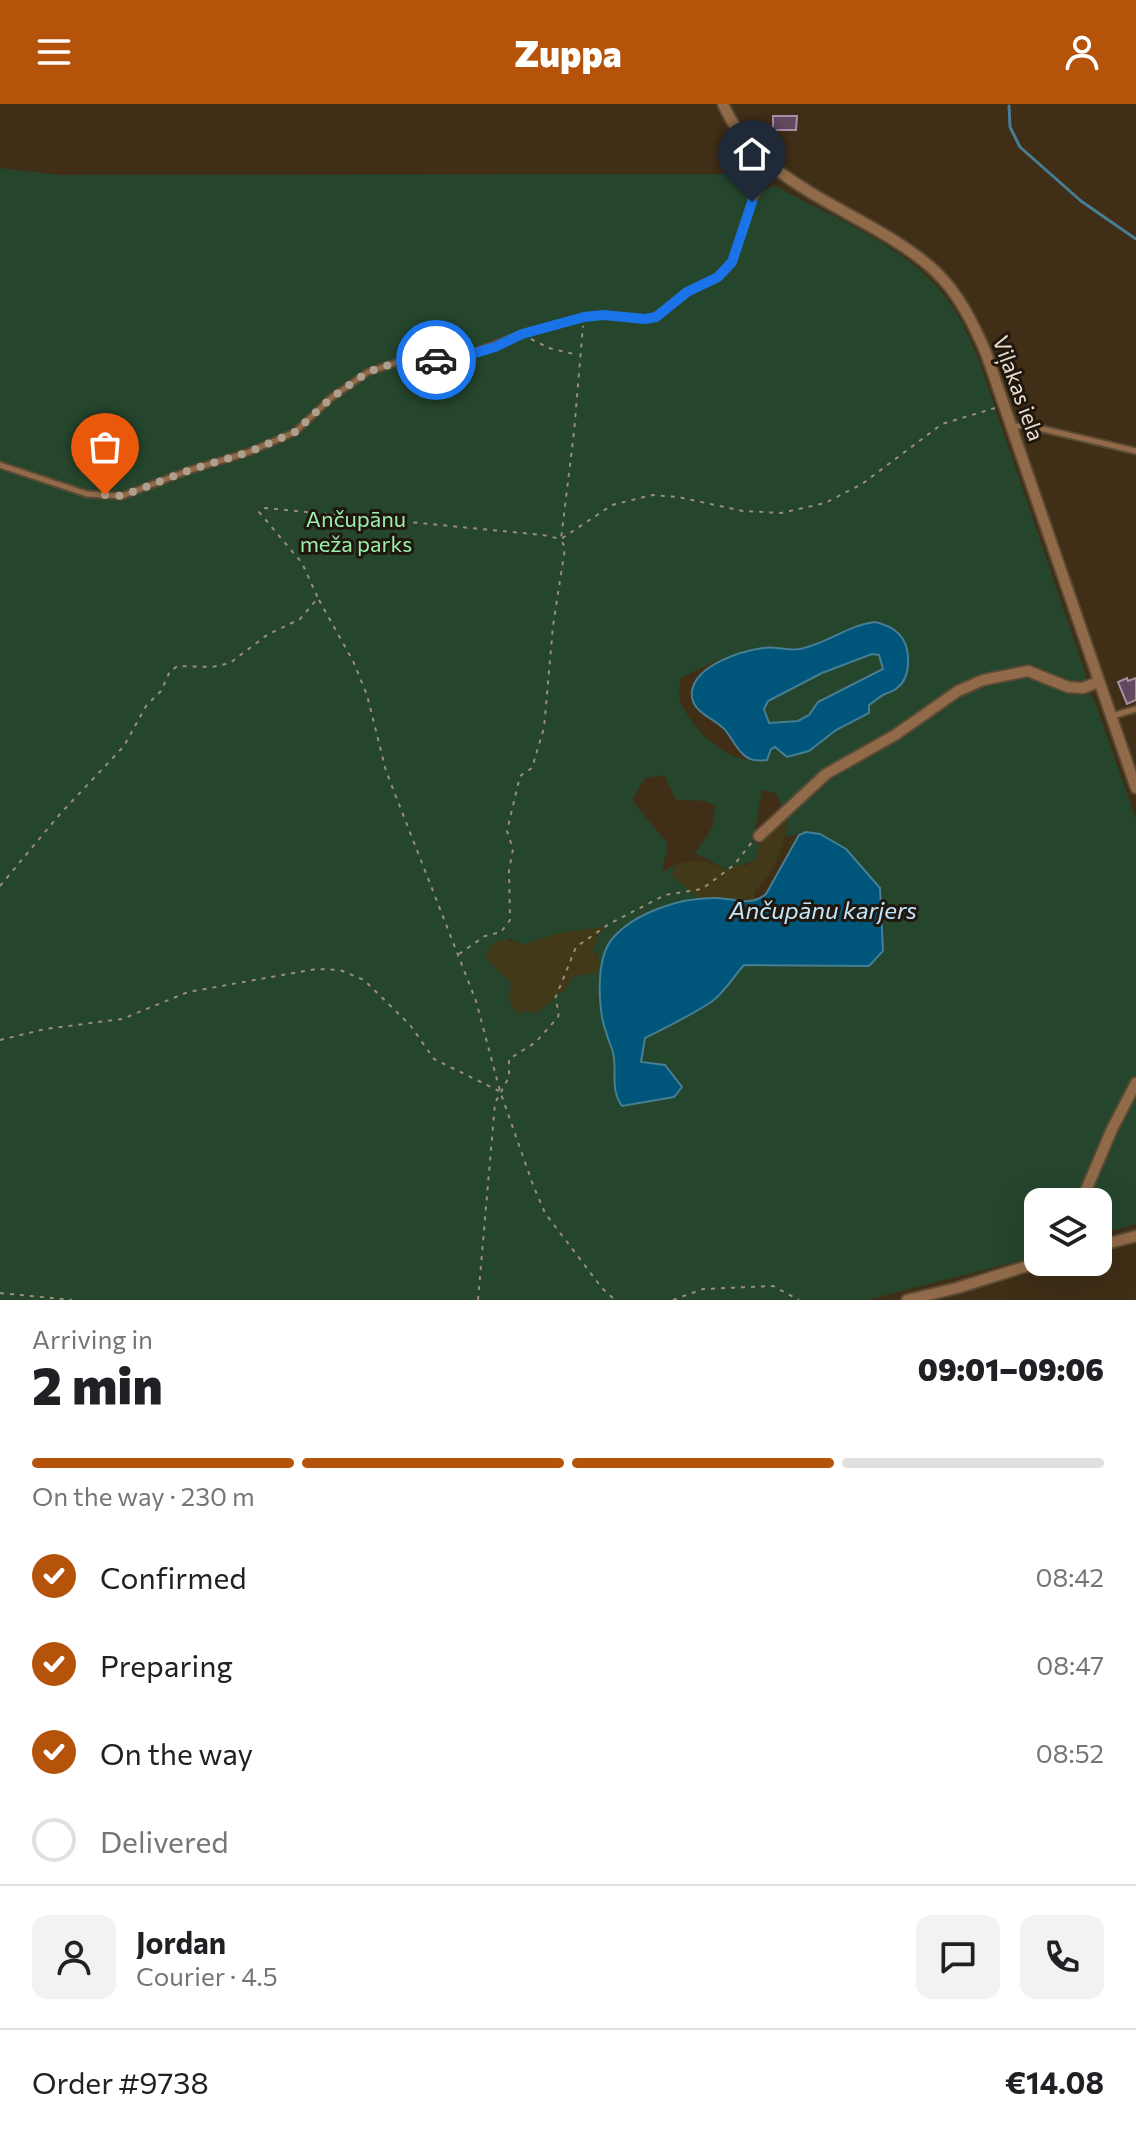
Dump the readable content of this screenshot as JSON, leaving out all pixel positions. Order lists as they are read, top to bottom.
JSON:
{
  "streets": {
    "street": ["Viļakas iela"]
  },
  "water": ["Ančupānu karjers"],
  "parks": ["Ančupānu meža parks"],
  "page": {
    "header": "Zuppa",
    "heading": ["2 min", "Arriving in", "09:01–09:06"],
    "panel": [
      "Jordan",
      "Courier · 4.5",
      "Order #9738",
      "€14.08"
    ],
    "bar": "On the way · 230 m",
    "list": [
      ["Confirmed", "08:42"],
      ["Preparing", "08:47"],
      ["On the way", "08:52"],
      "Delivered"
    ]
  }
}
